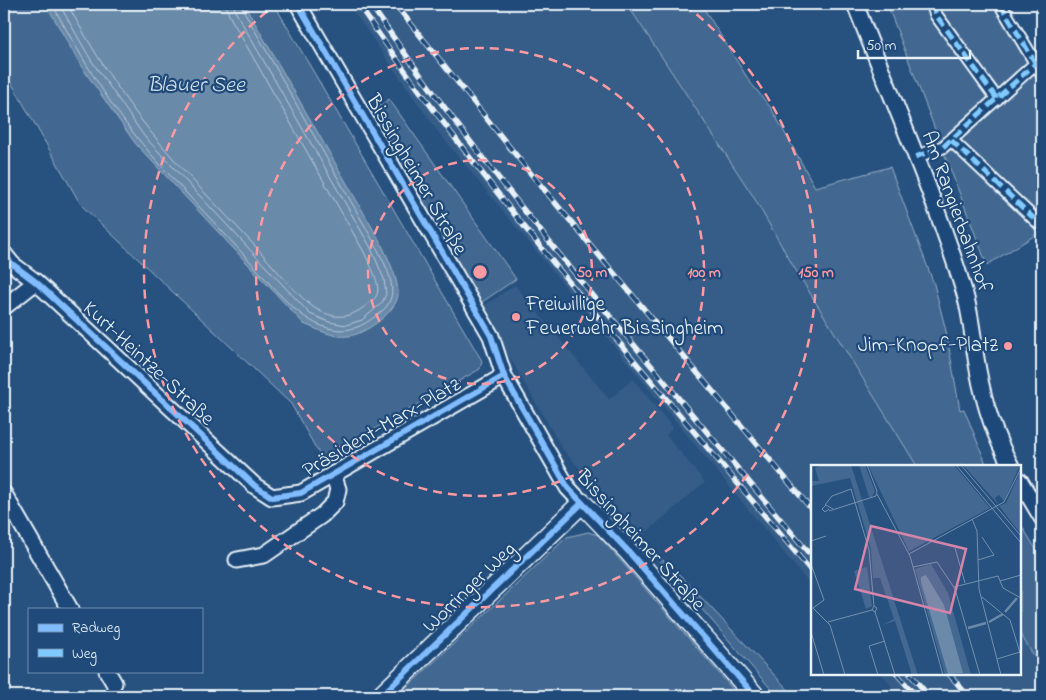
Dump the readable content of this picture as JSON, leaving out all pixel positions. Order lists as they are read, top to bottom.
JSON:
{
  "streets": {
    "street": [
      "Bissingheimer Straße",
      "Am Rangierbahnhof",
      "Kurt-Heintze-Straße",
      "Präsident-Marx-Platz",
      "Worringer Weg"
    ]
  },
  "crossings": [
    ["Bissingheimer Straße", "Präsident-Marx-Platz"],
    ["Bissingheimer Straße", "Worringer Weg"],
    ["Kurt-Heintze-Straße", "Präsident-Marx-Platz"]
  ],
  "water": ["Blauer See"],
  "places": ["Freiwillige Feuerwehr Bissingheim", "Jim-Knopf-Platz"],
  "legend": ["Radweg", "Weg"],
  "scale_bar": "50 m",
  "rings": ["50 m", "100 m", "150 m"]
}
